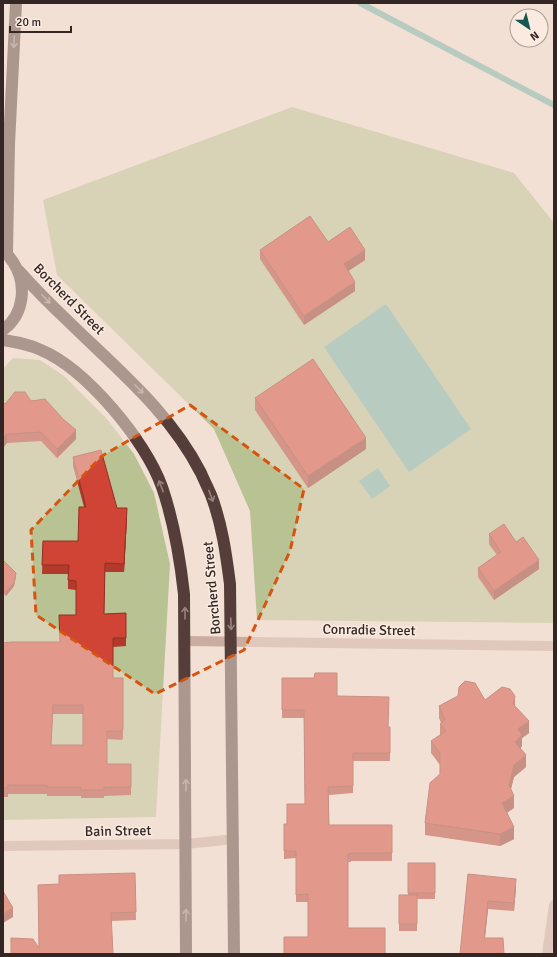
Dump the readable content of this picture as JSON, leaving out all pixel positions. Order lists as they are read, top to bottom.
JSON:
{
  "streets": {
    "highway": ["Borcherd Street"],
    "street": ["Conradie Street", "Bain Street"]
  },
  "crossings": [
    ["Borcherd Street", "Conradie Street"],
    ["Borcherd Street", "Bain Street"]
  ],
  "scale_bar": "20 m",
  "north": "bottom right"
}
